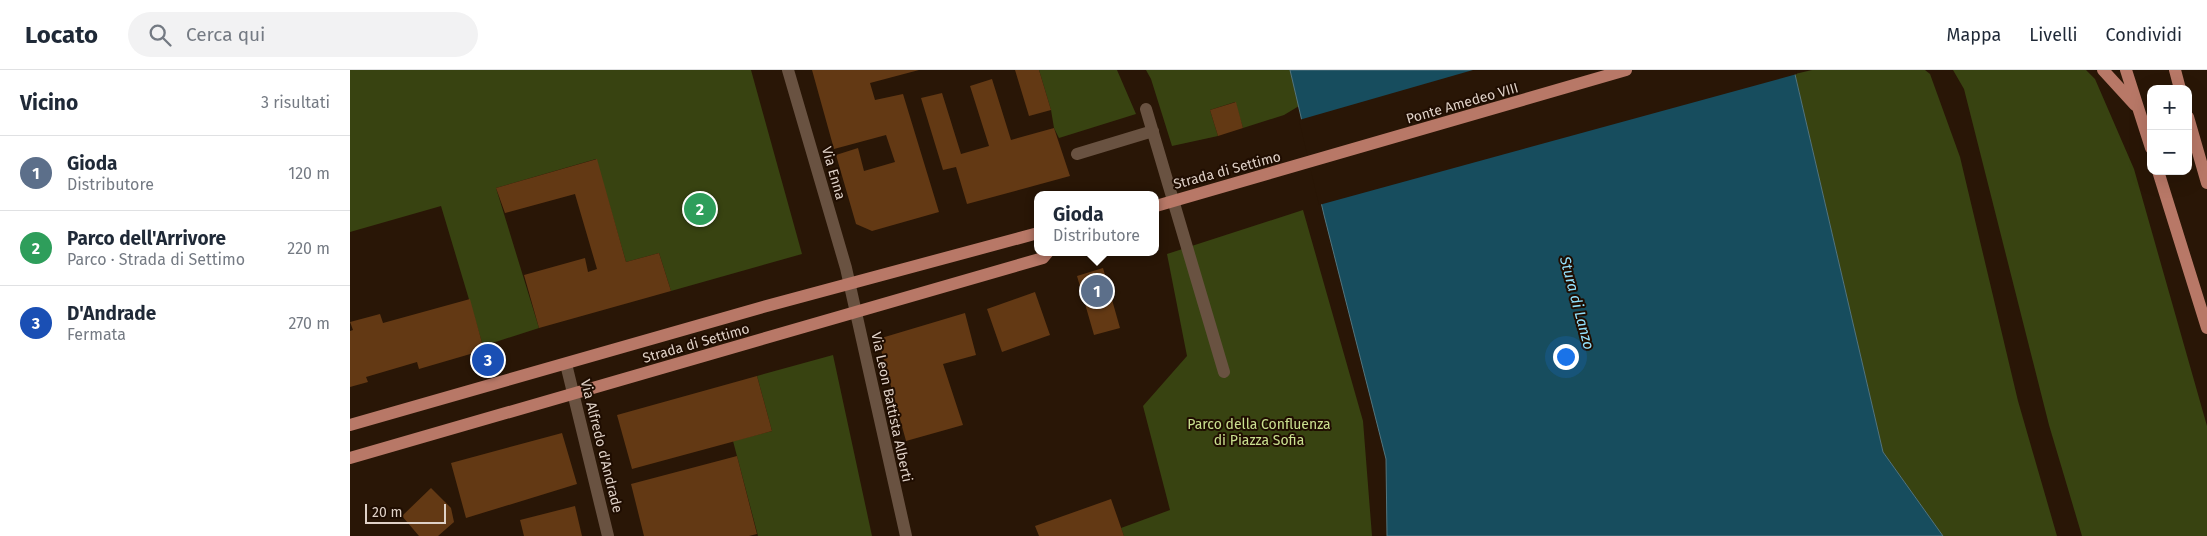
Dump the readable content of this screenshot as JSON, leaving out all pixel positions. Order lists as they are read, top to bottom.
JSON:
{
  "streets": {
    "main road": ["Ponte Amedeo VIII", "Strada di Settimo"],
    "street": ["Via Enna", "Via Leon Battista Alberti", "Via Alfredo d'Andrade"]
  },
  "crossings": [
    ["Ponte Amedeo VIII", "Strada di Settimo"],
    ["Strada di Settimo", "Via Enna"],
    ["Strada di Settimo", "Via Leon Battista Alberti"],
    ["Strada di Settimo", "Via Alfredo d'Andrade"],
    ["Via Enna", "Via Leon Battista Alberti"]
  ],
  "water": ["Stura di Lanzo"],
  "parks": ["Parco della Confluenza di Piazza Sofia"],
  "scale_bar": "20 m",
  "page": {
    "header": "Locato",
    "search": "Cerca qui",
    "nav": ["Mappa", "Livelli", "Condividi"],
    "heading": ["Vicino", "3 risultati"],
    "map_buttons": ["+", "−"],
    "list": [
      {
        "mark": "1",
        "name": "Gioda",
        "note": "Distributore",
        "value": "120 m"
      },
      {
        "mark": "2",
        "name": "Parco dell'Arrivore",
        "note": "Parco · Strada di Settimo",
        "value": "220 m"
      },
      {
        "mark": "3",
        "name": "D'Andrade",
        "note": "Fermata",
        "value": "270 m"
      }
    ],
    "popup": ["Gioda", "Distributore"],
    "pins": ["2", "1", "3"],
    "scale": "20 m"
  }
}
